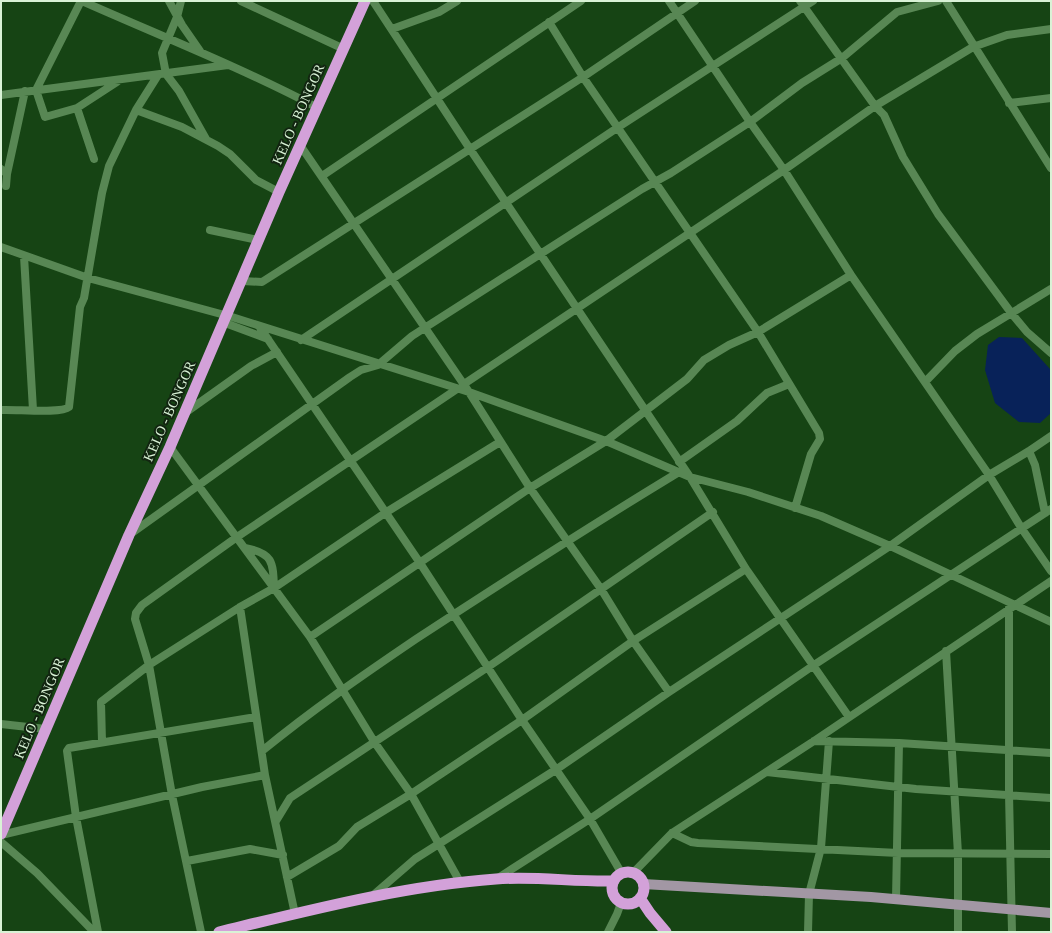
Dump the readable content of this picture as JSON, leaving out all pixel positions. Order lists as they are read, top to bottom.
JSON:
{
  "streets": {
    "highway": ["KELO - BONGOR"]
  }
}
